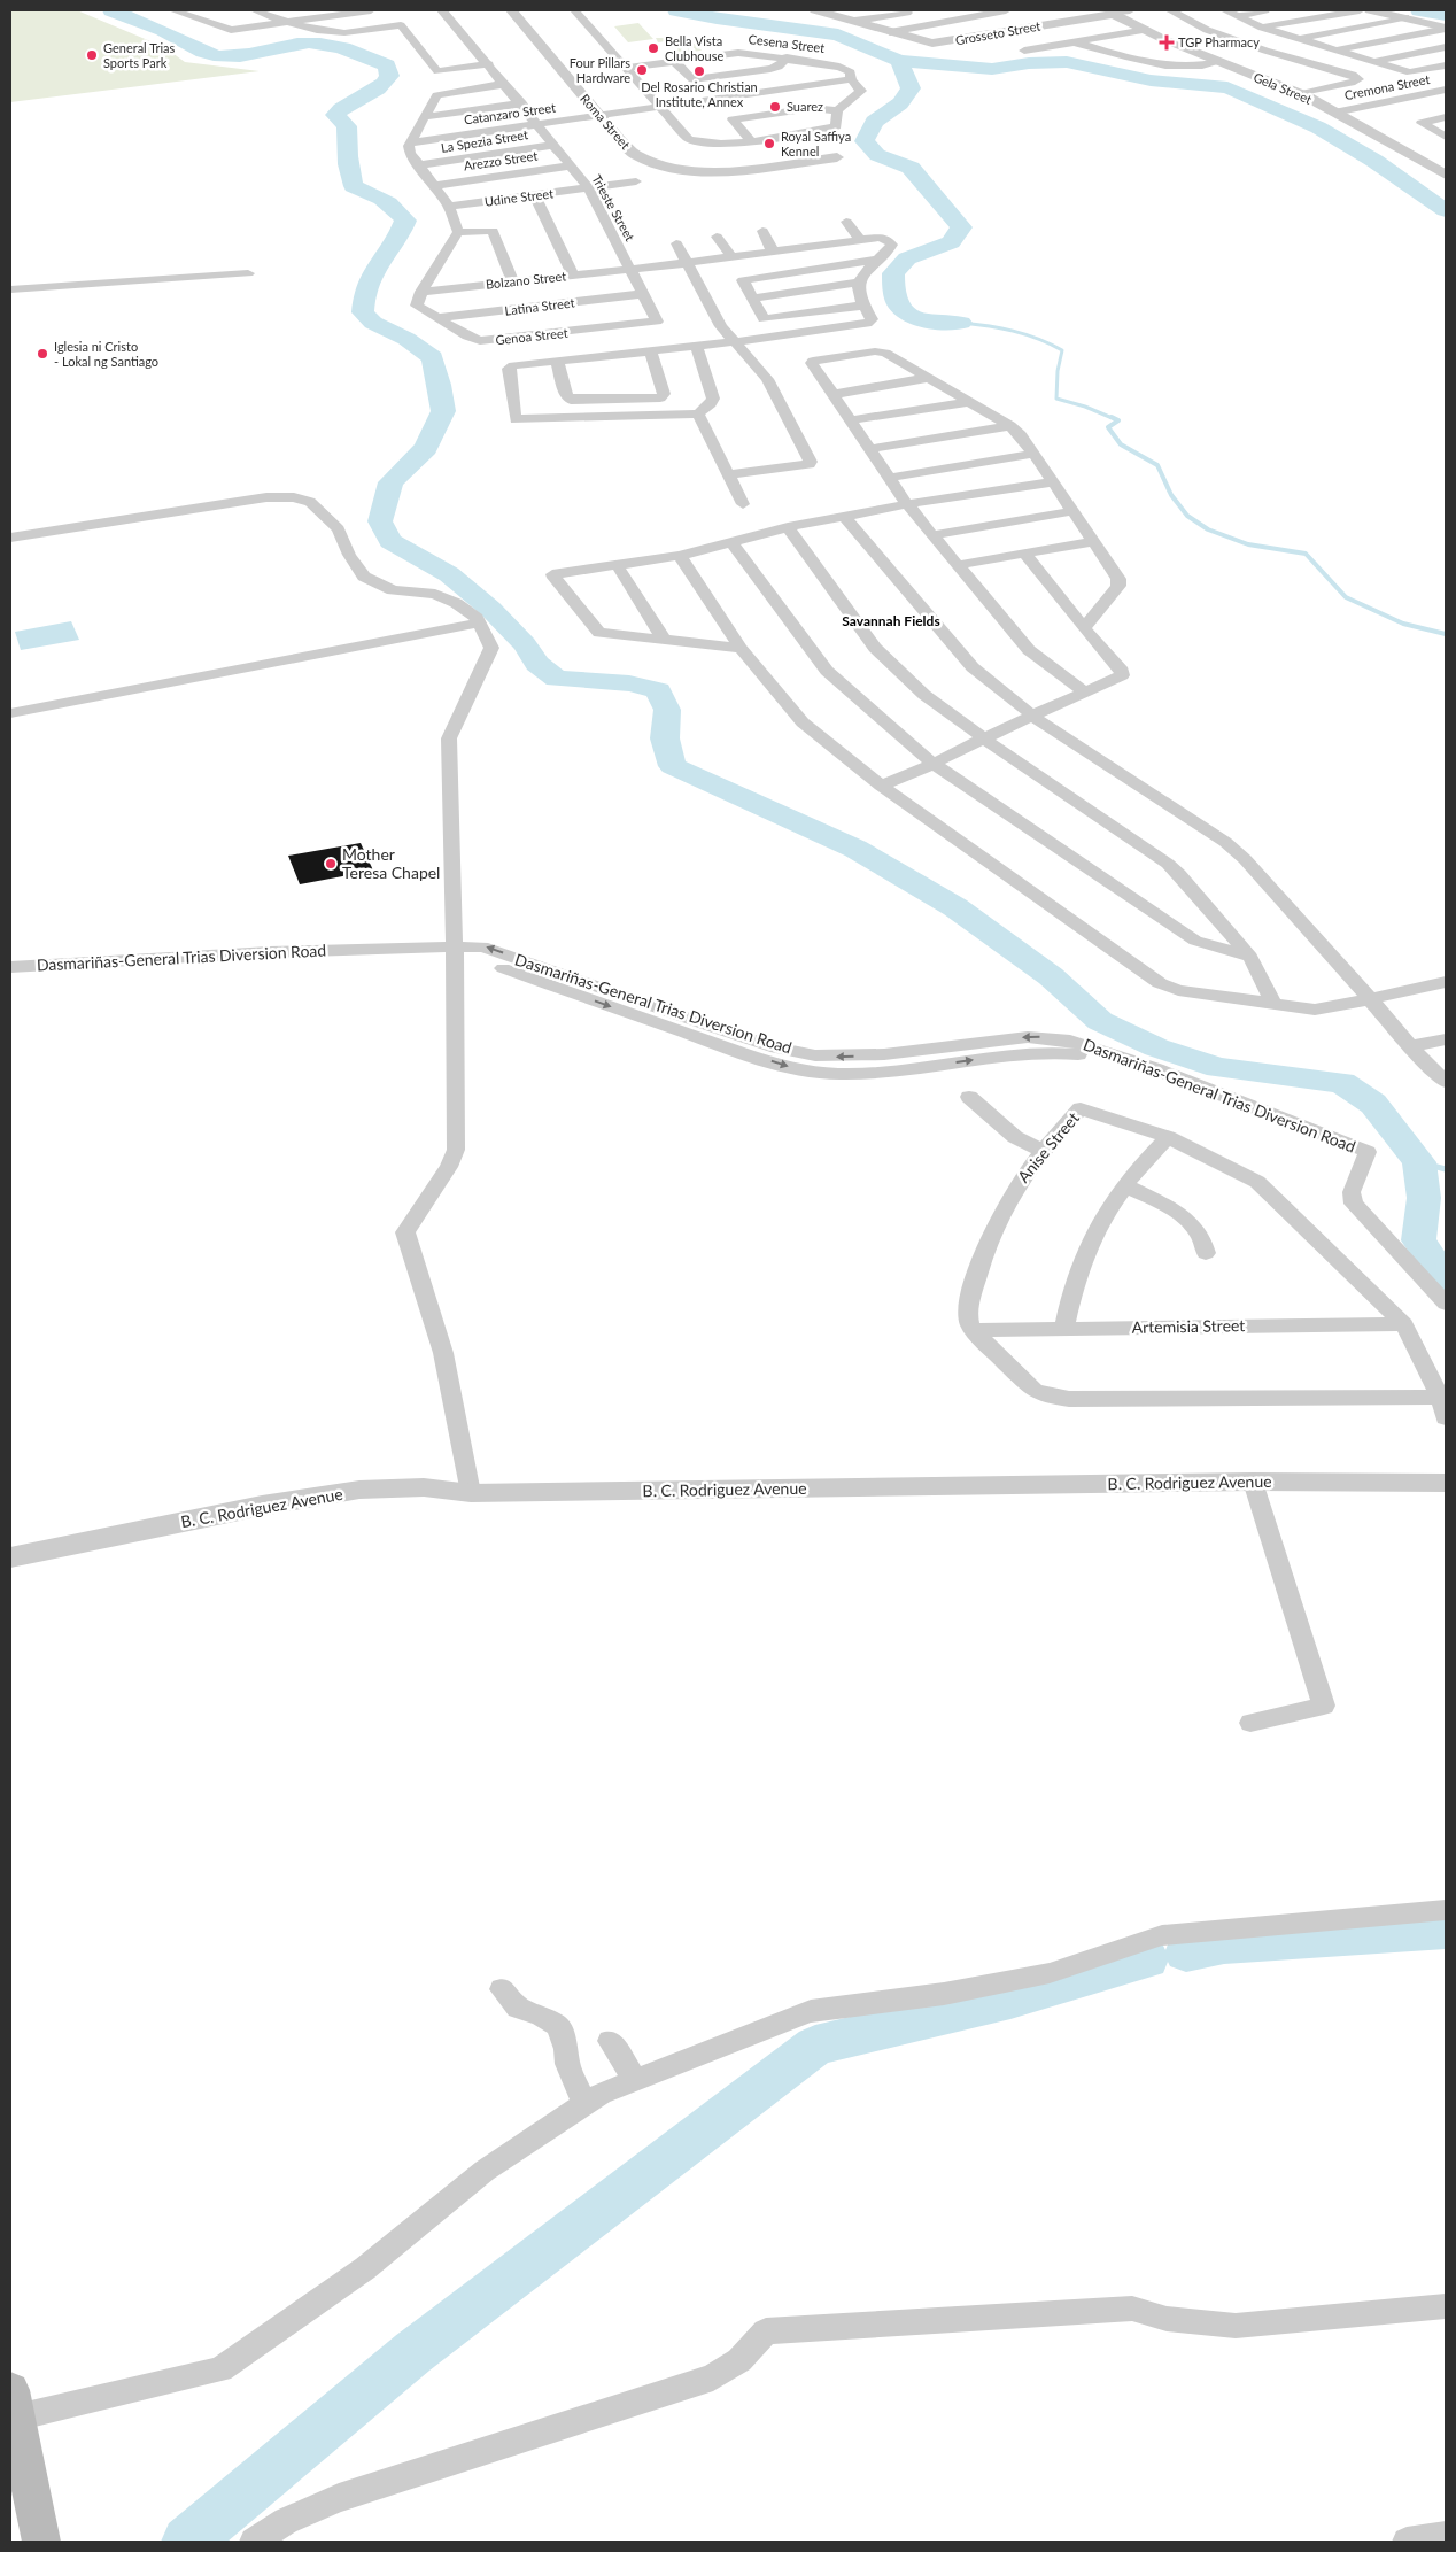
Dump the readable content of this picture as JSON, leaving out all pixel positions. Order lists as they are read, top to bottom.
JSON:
{
  "streets": {
    "street": [
      "Grosseto Street",
      "Cesena Street",
      "Cremona Street",
      "Gela Street",
      "Catanzaro Street",
      "Roma Street",
      "La Spezia Street",
      "Arezzo Street",
      "Udine Street",
      "Trieste Street",
      "Bolzano Street",
      "Latina Street",
      "Genoa Street",
      "Dasmariñas-General Trias Diversion Road",
      "Anise Street",
      "Artemisia Street",
      "B. C. Rodriguez Avenue"
    ]
  },
  "crossings": [
    ["Grosseto Street", "Gela Street"],
    ["Cesena Street", "Catanzaro Street"],
    ["Cremona Street", "Gela Street"],
    ["Catanzaro Street", "Roma Street"],
    ["Catanzaro Street", "Trieste Street"],
    ["La Spezia Street", "Trieste Street"],
    ["Arezzo Street", "Trieste Street"],
    ["Udine Street", "Trieste Street"],
    ["Trieste Street", "Bolzano Street"],
    ["Trieste Street", "Latina Street"],
    ["Trieste Street", "Genoa Street"],
    ["Bolzano Street", "Genoa Street"],
    ["Latina Street", "Genoa Street"],
    ["Anise Street", "Artemisia Street"]
  ],
  "districts": ["Savannah Fields"],
  "places": {
    "health": ["TGP Pharmacy"],
    "other": [
      "Bella Vista Clubhouse",
      "General Trias Sports Park",
      "Four Pillars Hardware",
      "Del Rosario Christian Institute, Annex",
      "Suarez",
      "Royal Saffiya Kennel",
      "Iglesia ni Cristo - Lokal ng Santiago",
      "Mother Teresa Chapel"
    ]
  }
}
